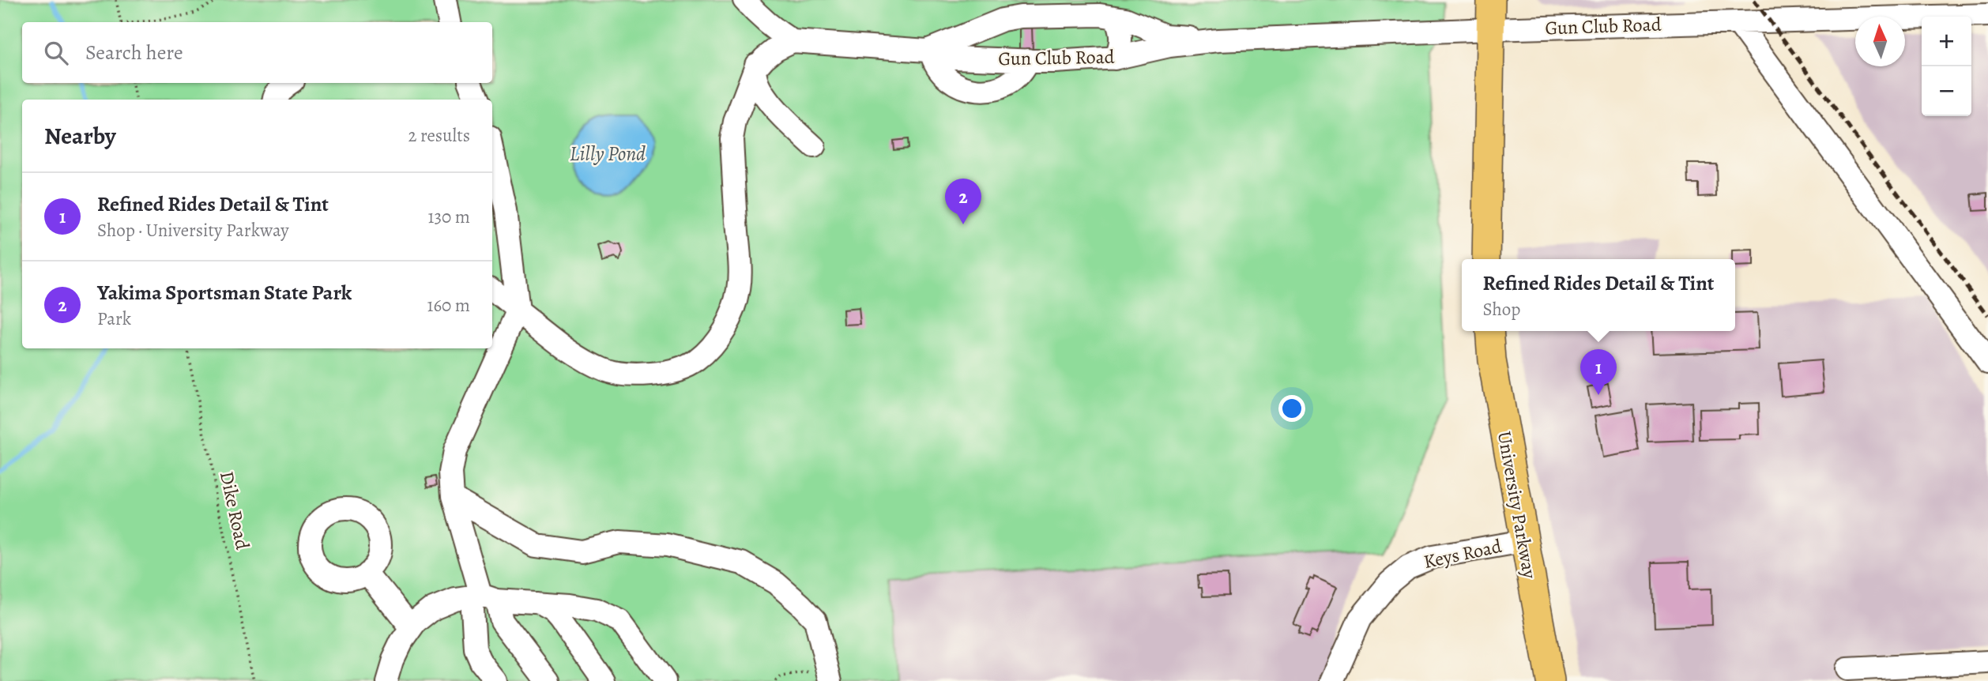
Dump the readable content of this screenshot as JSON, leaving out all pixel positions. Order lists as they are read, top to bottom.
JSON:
{
  "streets": {
    "main road": ["University Parkway"],
    "street": ["Gun Club Road", "Keys Road"],
    "path": ["Dike Road"]
  },
  "crossings": [
    ["University Parkway", "Keys Road"]
  ],
  "water": ["Lilly Pond"],
  "north": "top",
  "page": {
    "map_buttons": ["+", "−"],
    "search": "Search here",
    "heading": ["Nearby", "2 results"],
    "list": [
      {
        "mark": "1",
        "name": "Refined Rides Detail & Tint",
        "note": "Shop · University Parkway",
        "value": "130 m"
      },
      {
        "mark": "2",
        "name": "Yakima Sportsman State Park",
        "note": "Park",
        "value": "160 m"
      }
    ],
    "pins": ["2", "1"],
    "popup": ["Refined Rides Detail & Tint", "Shop"]
  }
}
